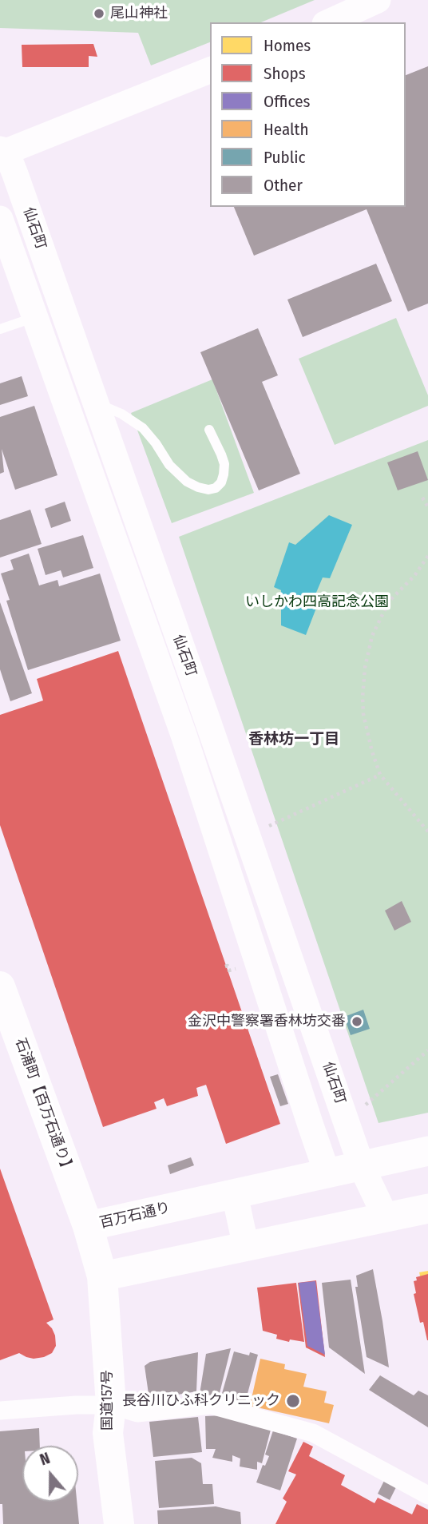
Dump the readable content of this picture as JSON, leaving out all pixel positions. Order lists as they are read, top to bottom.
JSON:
{
  "streets": {
    "highway": ["石浦町【百万石通り】", "百万石通り", "国道157号"],
    "street": ["仙石町"]
  },
  "crossings": [
    ["仙石町", "百万石通り"],
    ["石浦町【百万石通り】", "百万石通り"],
    ["百万石通り", "国道157号"]
  ],
  "districts": ["香林坊一丁目"],
  "parks": ["いしかわ四高記念公園"],
  "places": ["尾山神社", "金沢中警察署香林坊交番", "長谷川ひふ科クリニック"],
  "legend": [
    "Homes",
    "Shops",
    "Offices",
    "Health",
    "Public",
    "Other"
  ],
  "north": "top"
}
